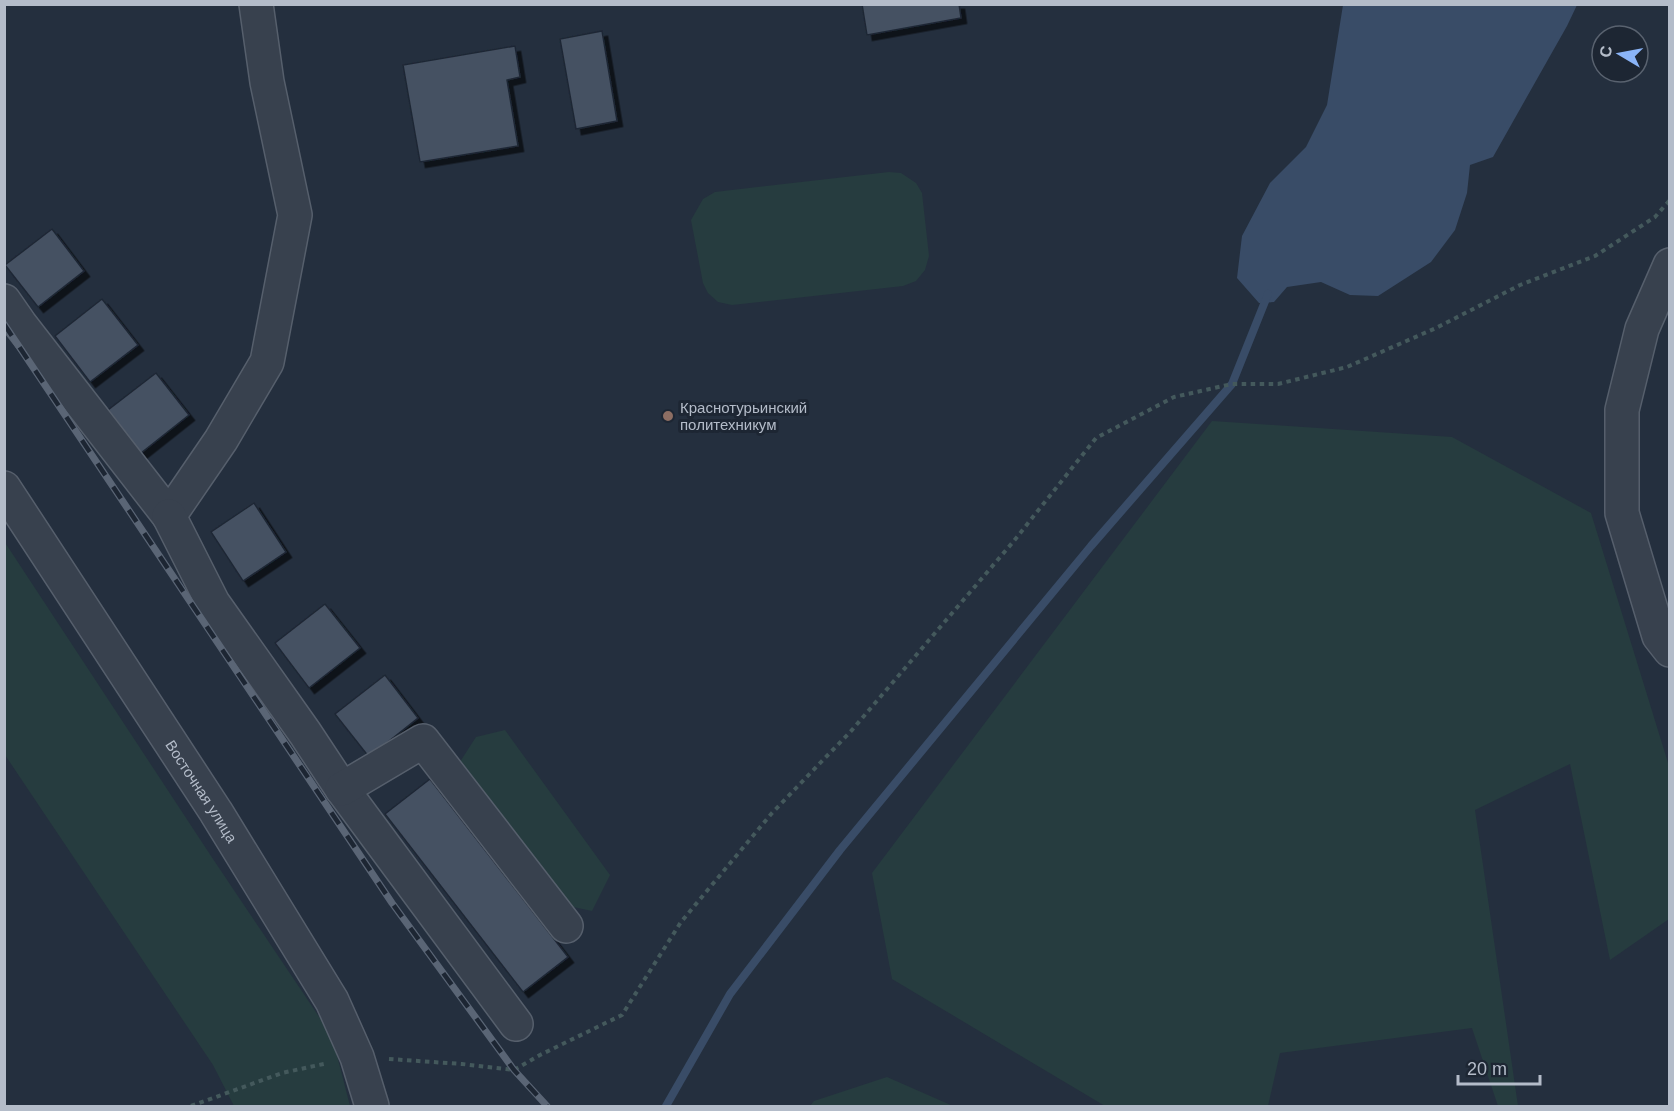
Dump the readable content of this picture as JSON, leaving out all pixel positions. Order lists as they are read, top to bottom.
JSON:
{
  "streets": {
    "street": ["Восточная улица"]
  },
  "places": ["Краснотурьинский политехникум"],
  "scale_bar": "20 m",
  "north": "left"
}
